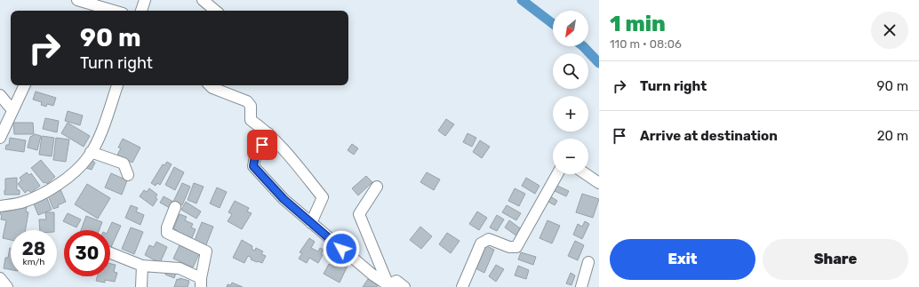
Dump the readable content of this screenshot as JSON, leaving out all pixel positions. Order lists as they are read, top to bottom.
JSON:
{
  "north": "bottom left",
  "page": {
    "heading": ["1 min", "110 m · 08:06"],
    "map_buttons": ["+", "−"],
    "turn": ["90 m", "Turn right"],
    "list": [
      {
        "name": "Turn right",
        "value": "90 m"
      },
      {
        "name": "Arrive at destination",
        "value": "20 m"
      }
    ],
    "speed": "28 km/h",
    "limit": "30",
    "buttons": ["Exit", "Share"]
  }
}
